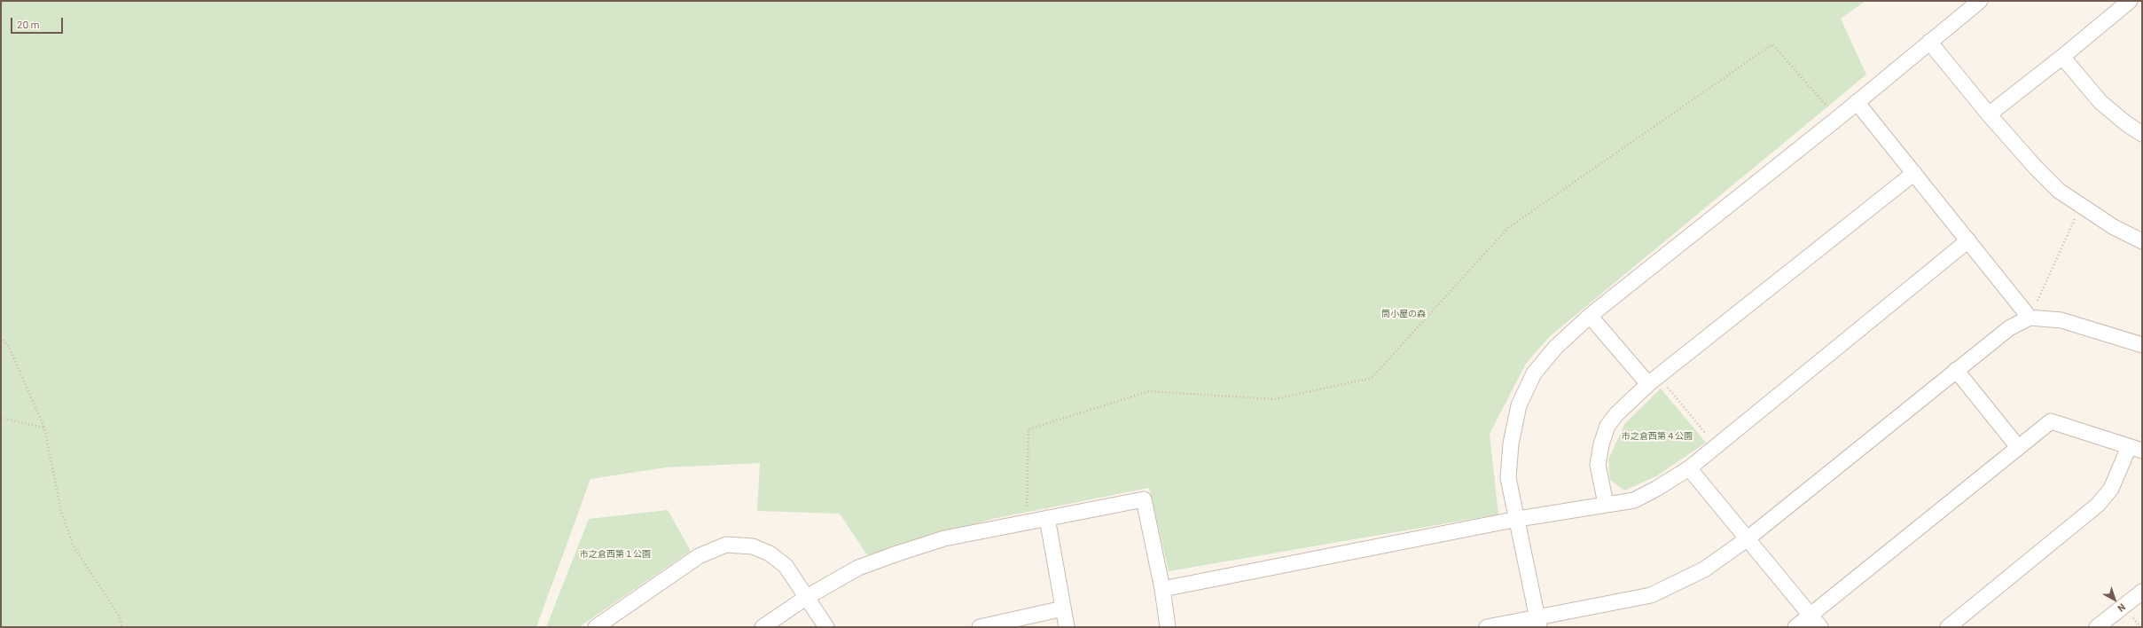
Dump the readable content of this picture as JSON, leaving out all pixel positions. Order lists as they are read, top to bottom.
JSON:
{
  "parks": ["筒小屋の森", "市之倉西第４公園", "市之倉西第１公園"],
  "scale_bar": "20 m",
  "north": "bottom right"
}
